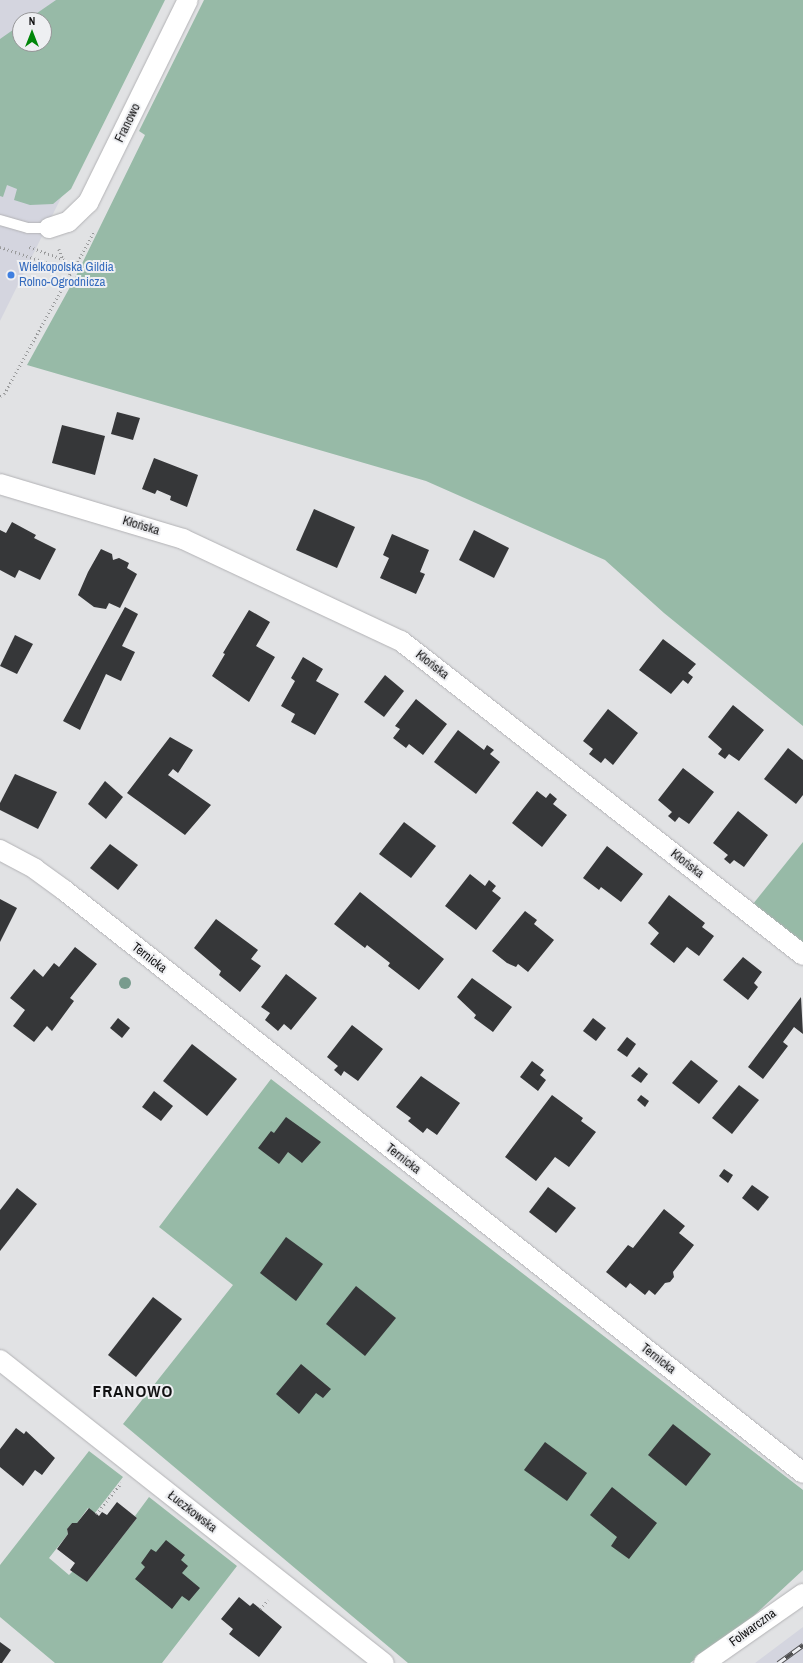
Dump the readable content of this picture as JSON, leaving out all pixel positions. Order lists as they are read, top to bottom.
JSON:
{
  "streets": {
    "street": [
      "Franowo",
      "Kłońska",
      "Ternicka",
      "Łuczkowska",
      "Folwarczna"
    ]
  },
  "districts": ["FRANOWO"],
  "places": ["Wielkopolska Gildia Rolno-Ogrodnicza"],
  "north": "top"
}
